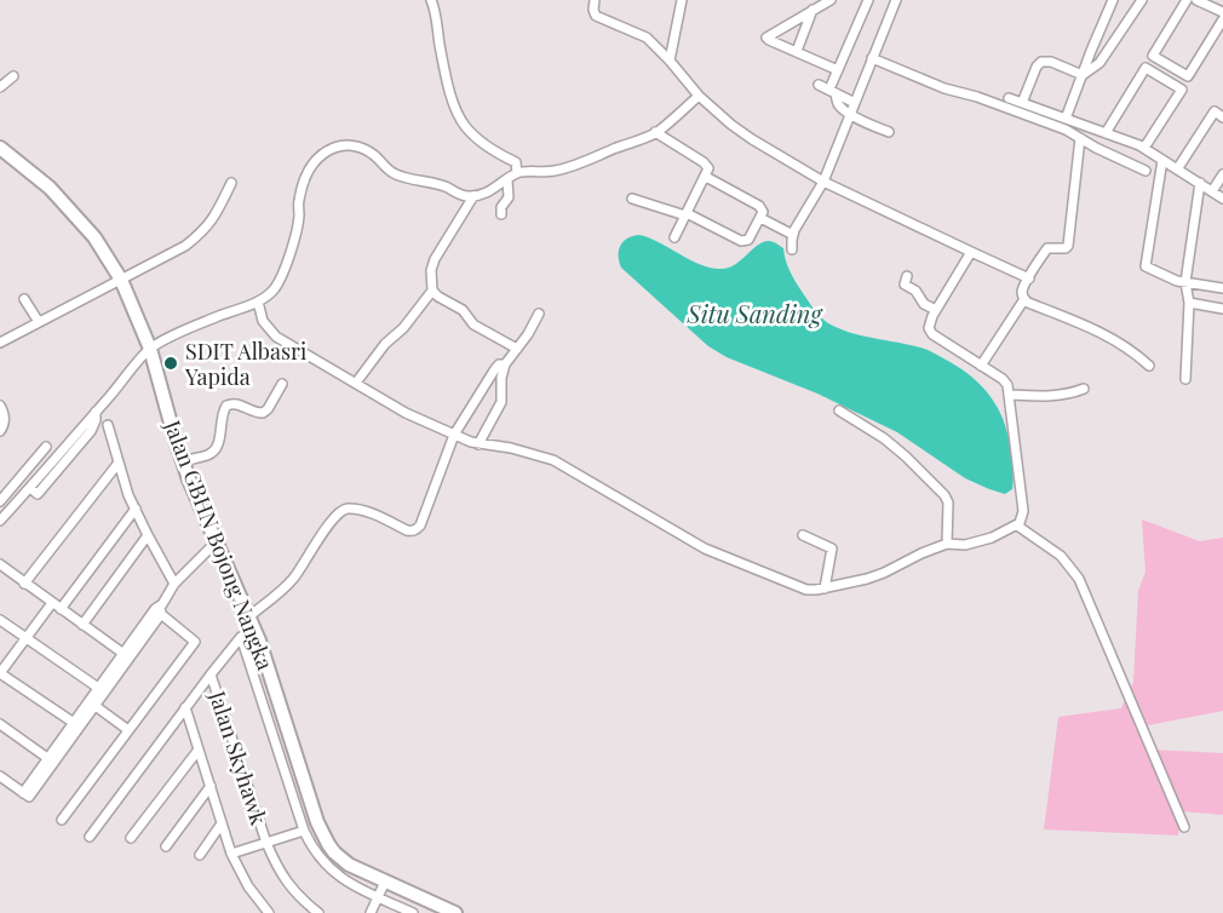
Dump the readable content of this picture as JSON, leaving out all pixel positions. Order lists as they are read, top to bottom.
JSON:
{
  "streets": {
    "street": ["Jalan GBHN Bojong Nangka", "Jalan Skyhawk"]
  },
  "water": ["Situ Sanding"],
  "places": ["SDIT Albasri Yapida"]
}
